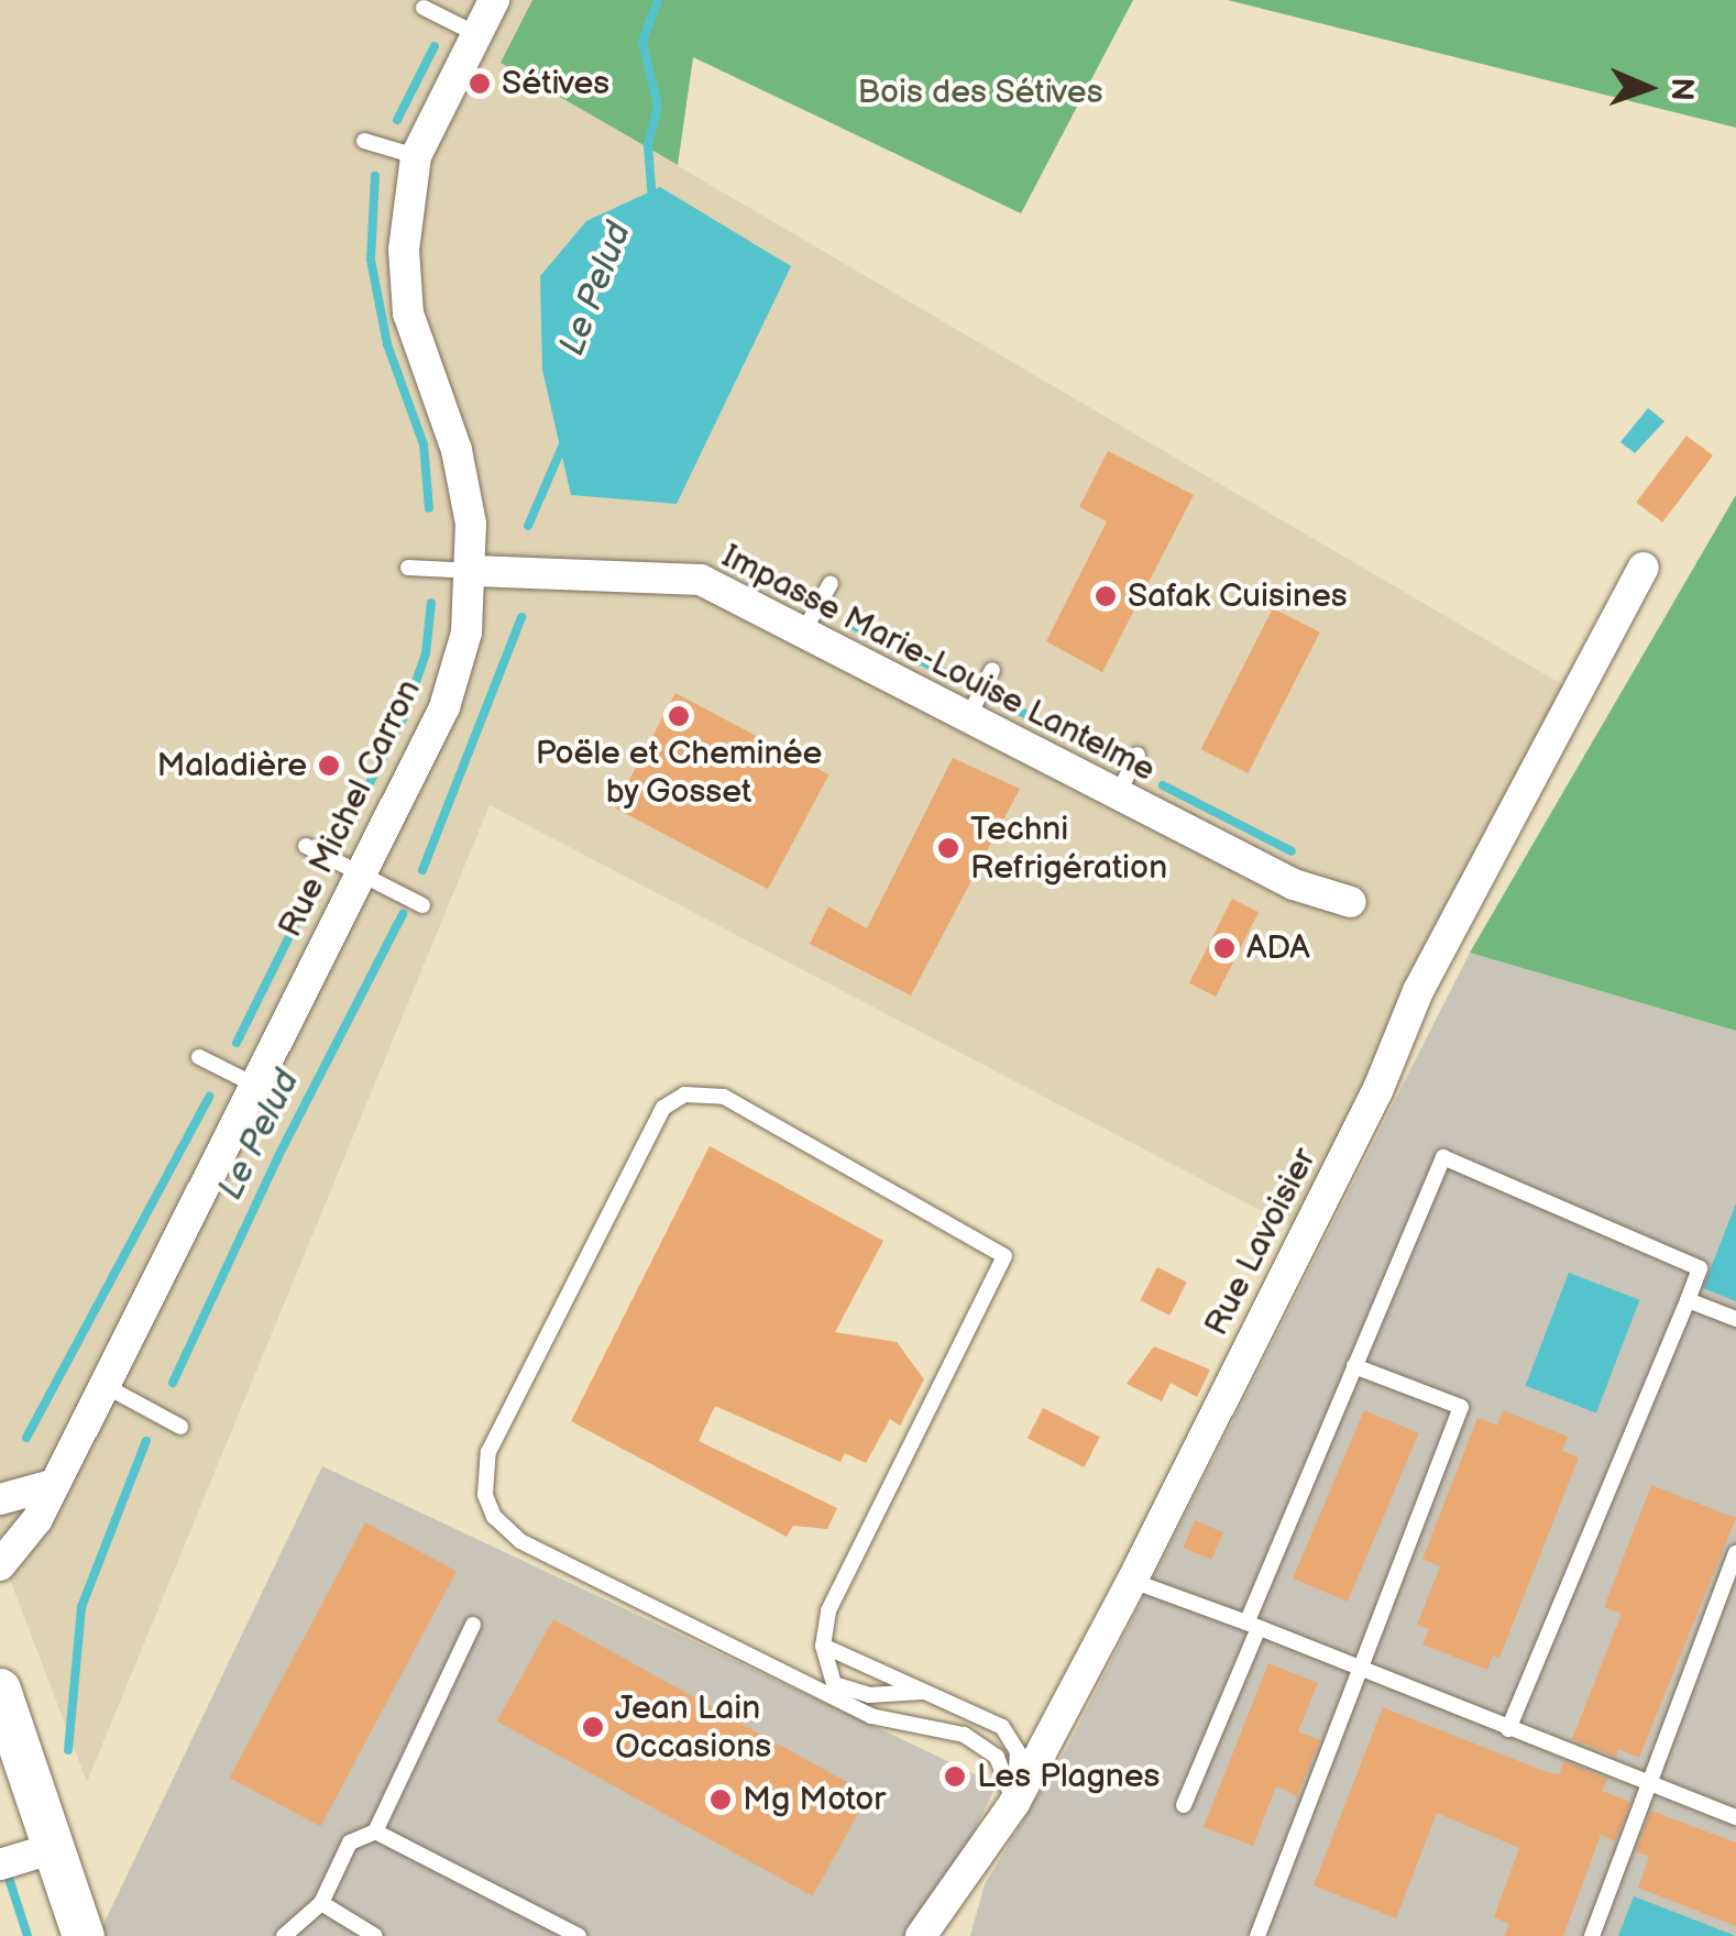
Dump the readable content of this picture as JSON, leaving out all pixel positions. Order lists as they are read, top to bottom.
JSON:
{
  "streets": {
    "street": ["Impasse Marie-Louise Lantelme", "Rue Michel Carron", "Rue Lavoisier"]
  },
  "crossings": [
    ["Impasse Marie-Louise Lantelme", "Rue Michel Carron"]
  ],
  "water": ["Le Pelud"],
  "parks": ["Bois des Sétives"],
  "places": [
    "Sétives",
    "Safak Cuisines",
    "Poële et Cheminée by Gosset",
    "Maladière",
    "Techni Refrigération",
    "ADA",
    "Jean Lain Occasions",
    "Les Plagnes",
    "Mg Motor"
  ],
  "north": "right"
}
